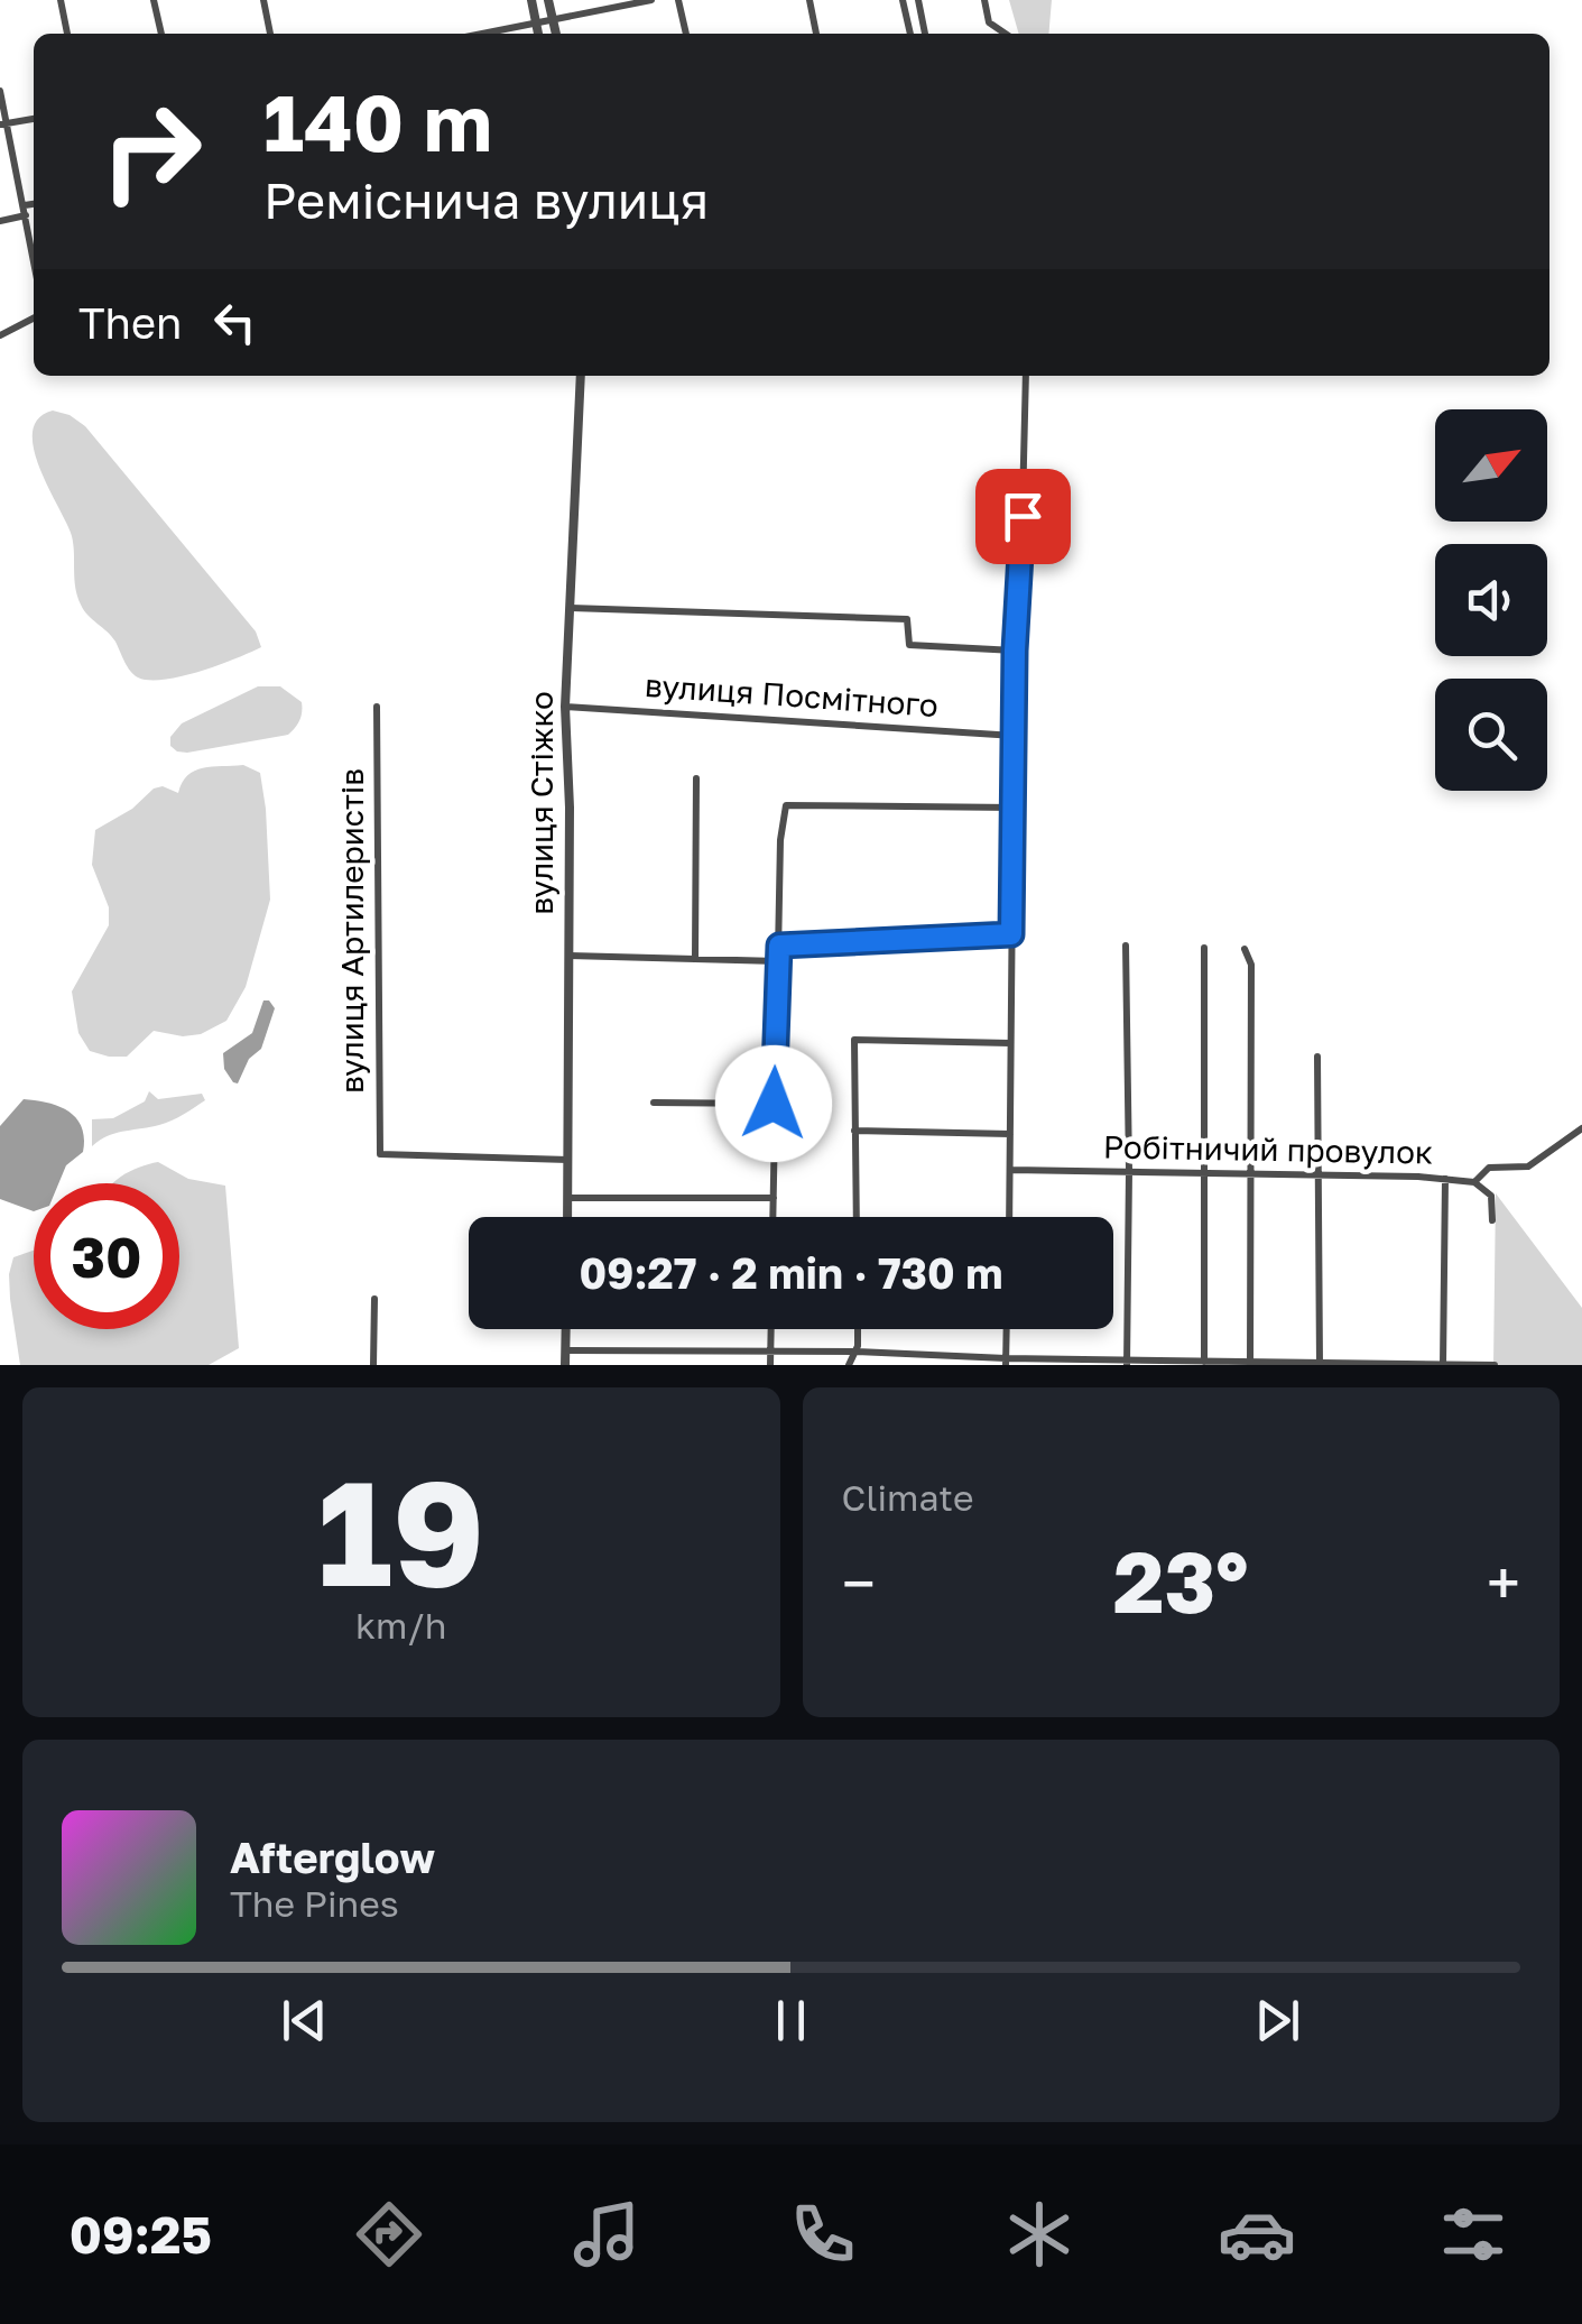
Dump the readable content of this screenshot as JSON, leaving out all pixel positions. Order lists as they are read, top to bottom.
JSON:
{
  "streets": {
    "street": [
      "вулиця Посмітного",
      "вулиця Стіжко",
      "вулиця Артилеристів",
      "Робітничий провулок"
    ]
  },
  "crossings": [
    ["вулиця Посмітного", "вулиця Стіжко"],
    ["вулиця Стіжко", "вулиця Артилеристів"]
  ],
  "north": "top right",
  "page": {
    "turn": ["140 m", "Реміснича вулиця"],
    "then": "Then",
    "limit": "30",
    "trip": "09:27 · 2 min · 730 m",
    "tile": [
      ["19", "km/h"],
      "Climate"
    ],
    "heat": ["−", "23°", "+"],
    "song": ["Afterglow", "The Pines"],
    "tabs": "09:25"
  }
}
